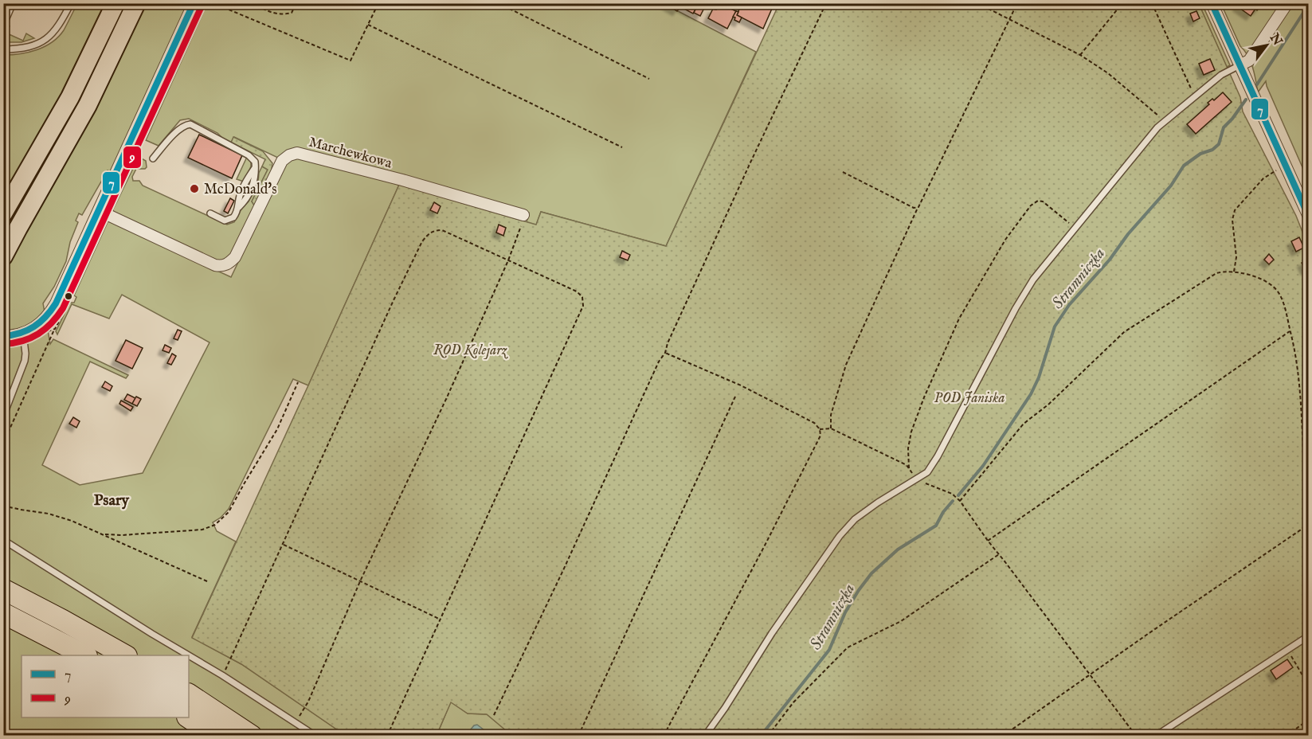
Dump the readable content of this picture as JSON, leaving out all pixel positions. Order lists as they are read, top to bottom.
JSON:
{
  "streets": {
    "street": ["Marchewkowa"]
  },
  "districts": ["Psary"],
  "water": ["Stramniczka"],
  "parks": ["ROD Kolejarz", "POD Janiska"],
  "places": ["McDonald's"],
  "lines": ["transit line 7", "transit line 9"],
  "legend": ["7", "9"],
  "north": "top right"
}
